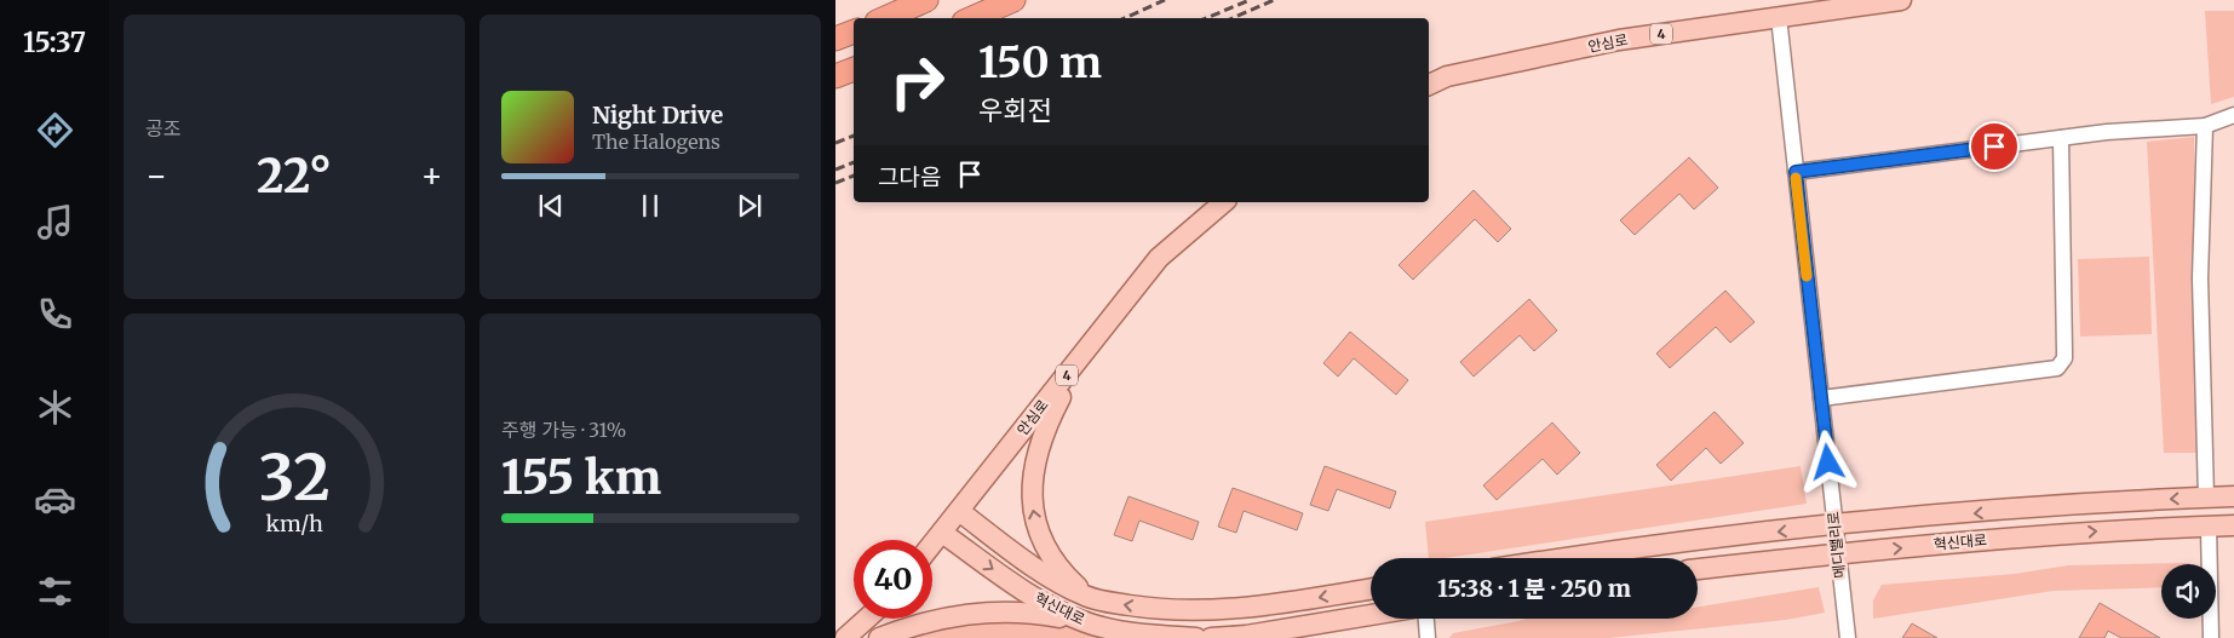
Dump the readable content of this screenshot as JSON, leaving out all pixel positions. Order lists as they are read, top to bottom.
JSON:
{
  "streets": {
    "main road": ["4", "안심로", "혁신대로"],
    "street": ["메디밸리로"]
  },
  "crossings": [
    ["안심로", "혁신대로"],
    ["안심로", "메디밸리로"],
    ["혁신대로", "메디밸리로"]
  ],
  "page": {
    "tabs": "15:37",
    "tile": [
      "공조",
      ["주행 가능 · 31%", "155 km"]
    ],
    "turn": ["150 m", "우회전"],
    "song": ["Night Drive", "The Halogens"],
    "then": "그다음",
    "heat": ["−", "22°", "+"],
    "limit": "40",
    "trip": "15:38 · 1 분 · 250 m",
    "gauge": ["32", "km/h"]
  }
}
